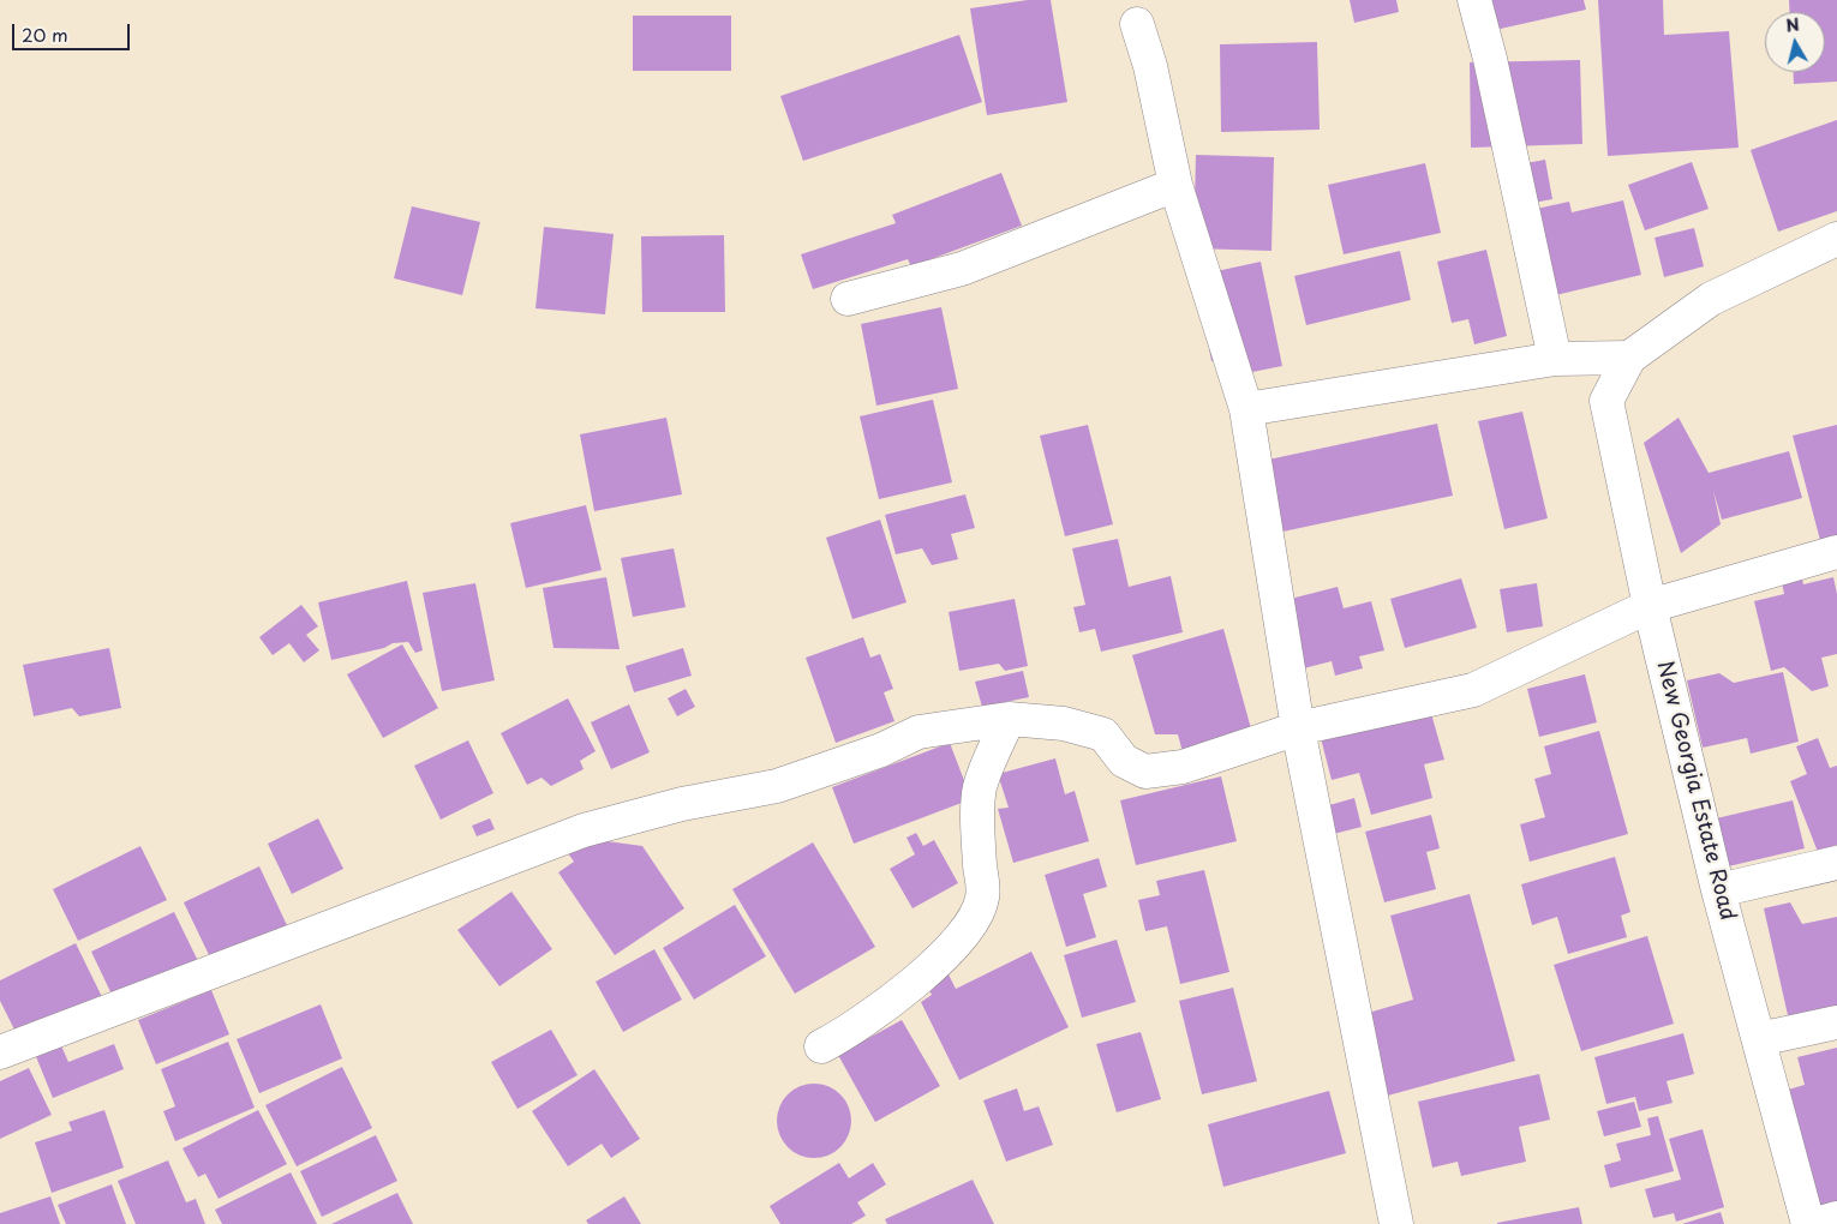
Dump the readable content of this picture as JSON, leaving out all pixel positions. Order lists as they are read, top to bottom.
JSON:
{
  "streets": {
    "street": ["New Georgia Estate Road"]
  },
  "scale_bar": "20 m",
  "north": "top"
}
